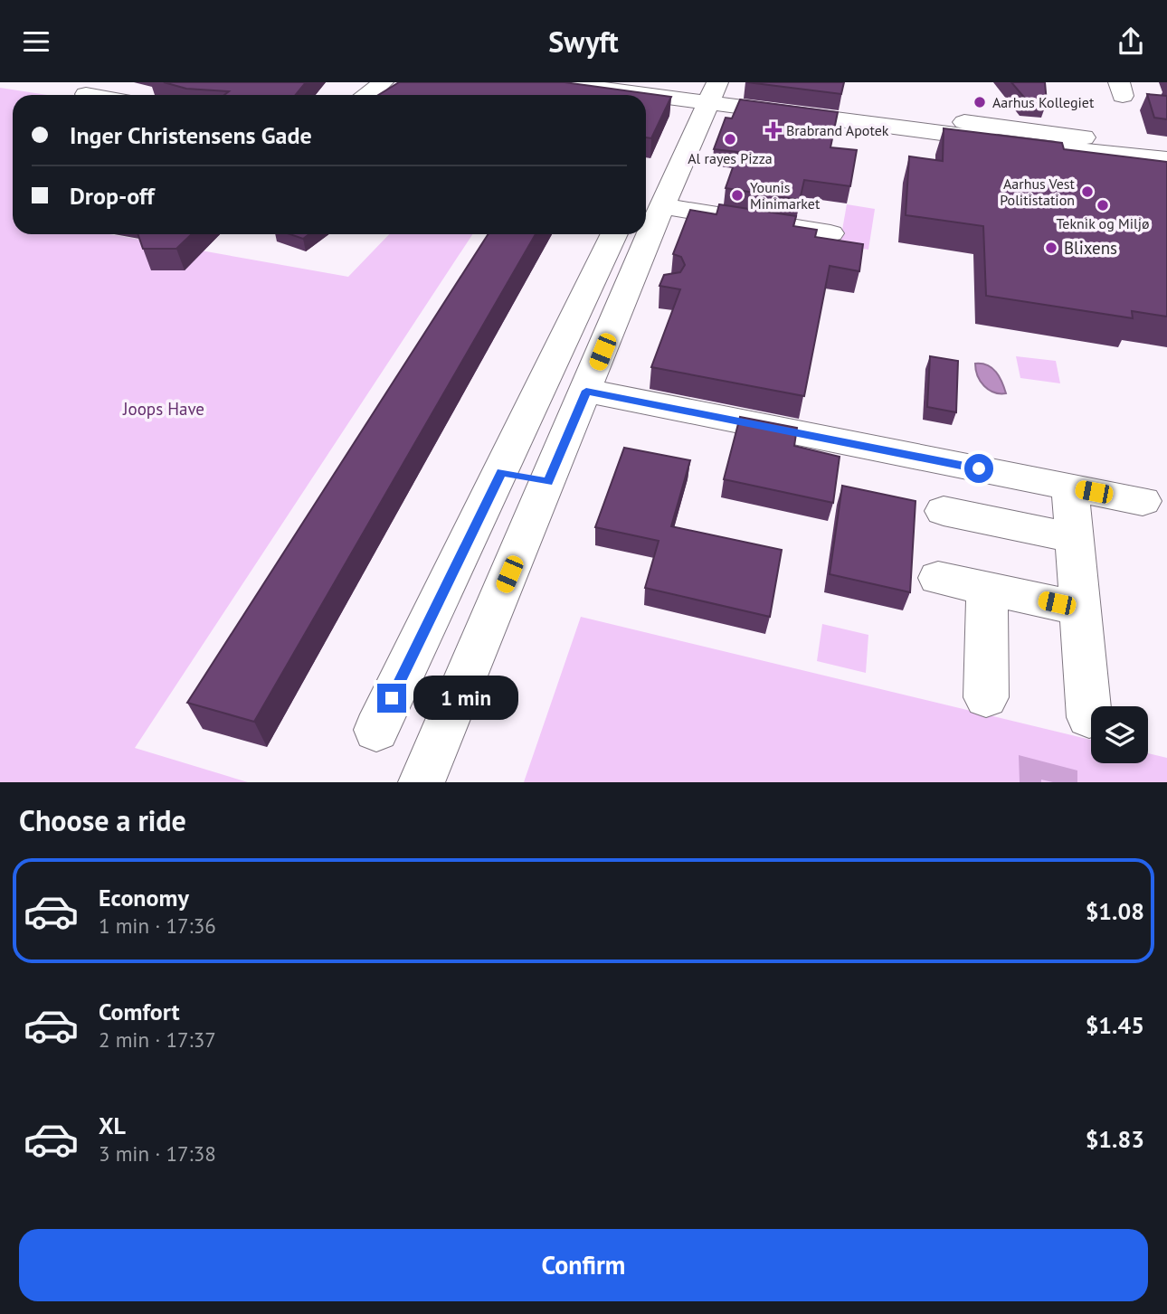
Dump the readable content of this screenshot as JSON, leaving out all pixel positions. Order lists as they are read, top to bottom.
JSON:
{
  "parks": ["Joops Have"],
  "places": {
    "other": [
      "Aarhus Kollegiet",
      "Al rayes Pizza",
      "Aarhus Vest Politistation",
      "Younis Minimarket",
      "Teknik og Miljø",
      "Blixens"
    ],
    "health": ["Brabrand Apotek"]
  },
  "page": {
    "header": "Swyft",
    "banner": ["Inger Christensens Gade", "Drop-off"],
    "bubble": "1 min",
    "heading": "Choose a ride",
    "list": [
      {
        "name": "Economy",
        "note": "1 min · 17:36",
        "value": "$1.08"
      },
      {
        "name": "Comfort",
        "note": "2 min · 17:37",
        "value": "$1.45"
      },
      {
        "name": "XL",
        "note": "3 min · 17:38",
        "value": "$1.83"
      }
    ],
    "buttons": "Confirm"
  }
}
